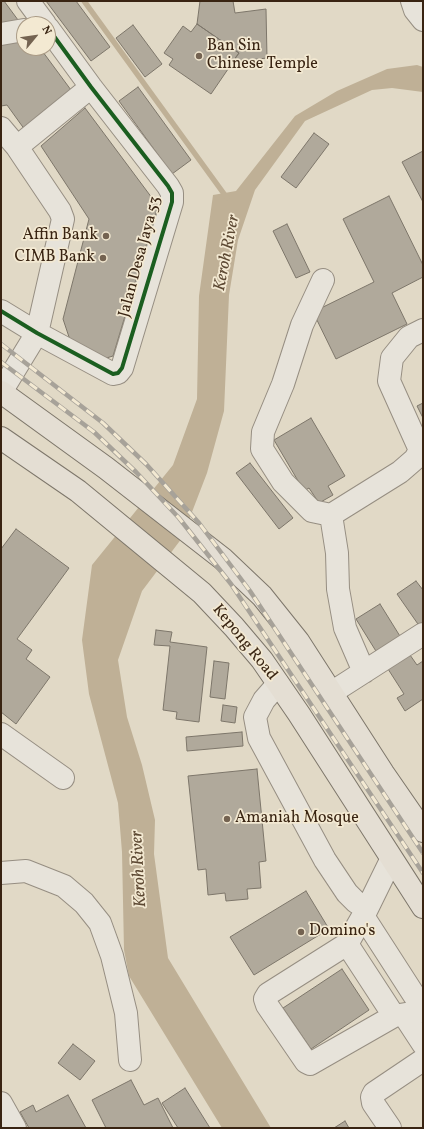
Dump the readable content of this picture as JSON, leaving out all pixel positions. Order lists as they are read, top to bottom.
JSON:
{
  "streets": {
    "main road": ["Kepong Road"],
    "street": ["Jalan Desa Jaya 53"]
  },
  "water": ["Keroh River"],
  "places": [
    "Ban Sin Chinese Temple",
    "Affin Bank",
    "CIMB Bank",
    "Amaniah Mosque",
    "Domino's"
  ],
  "north": "top right"
}
